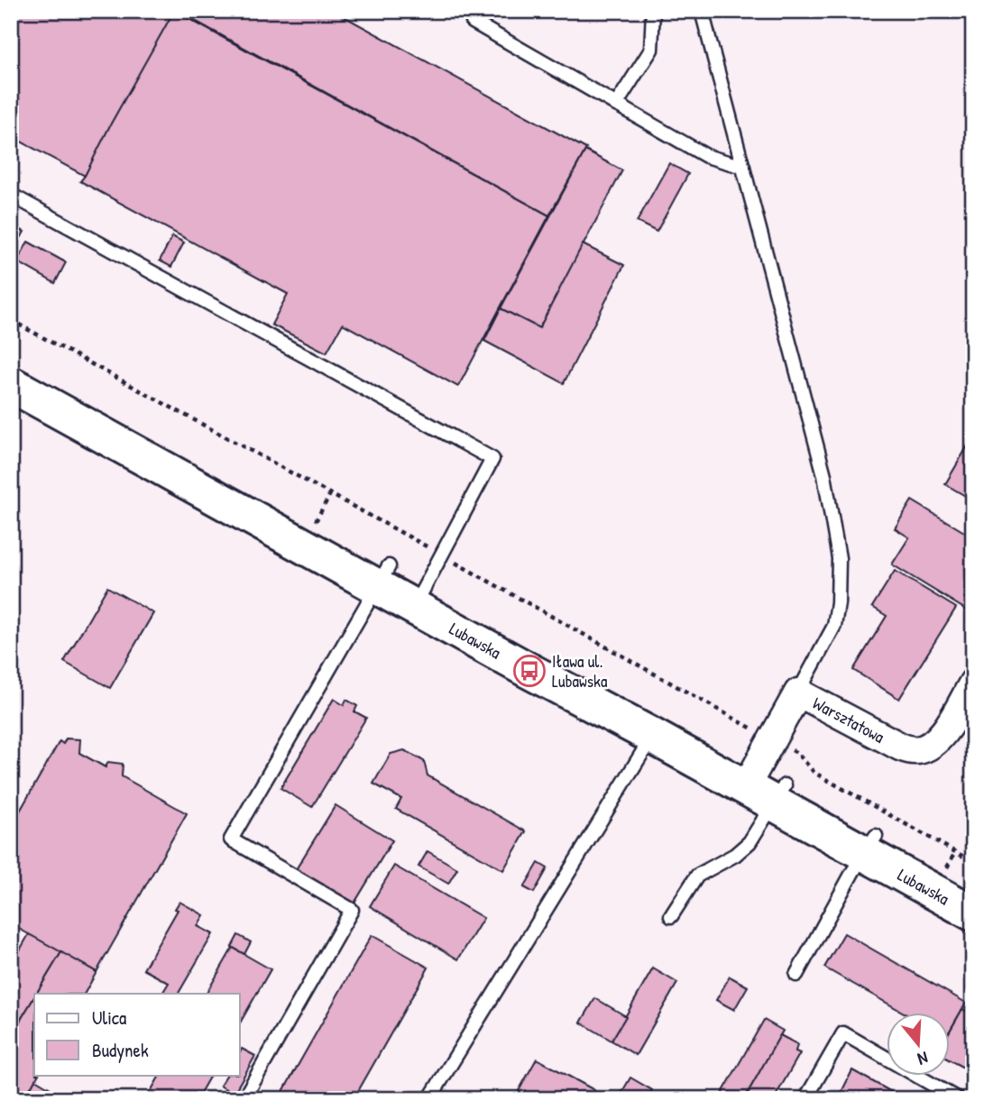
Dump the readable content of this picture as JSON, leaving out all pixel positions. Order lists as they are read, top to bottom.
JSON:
{
  "streets": {
    "main road": ["Lubawska"],
    "street": ["Warsztatowa"]
  },
  "crossings": [
    ["Lubawska", "Warsztatowa"]
  ],
  "places": {
    "bus stop": ["Iława ul. Lubawska"]
  },
  "legend": ["Ulica", "Budynek"],
  "north": "bottom"
}
